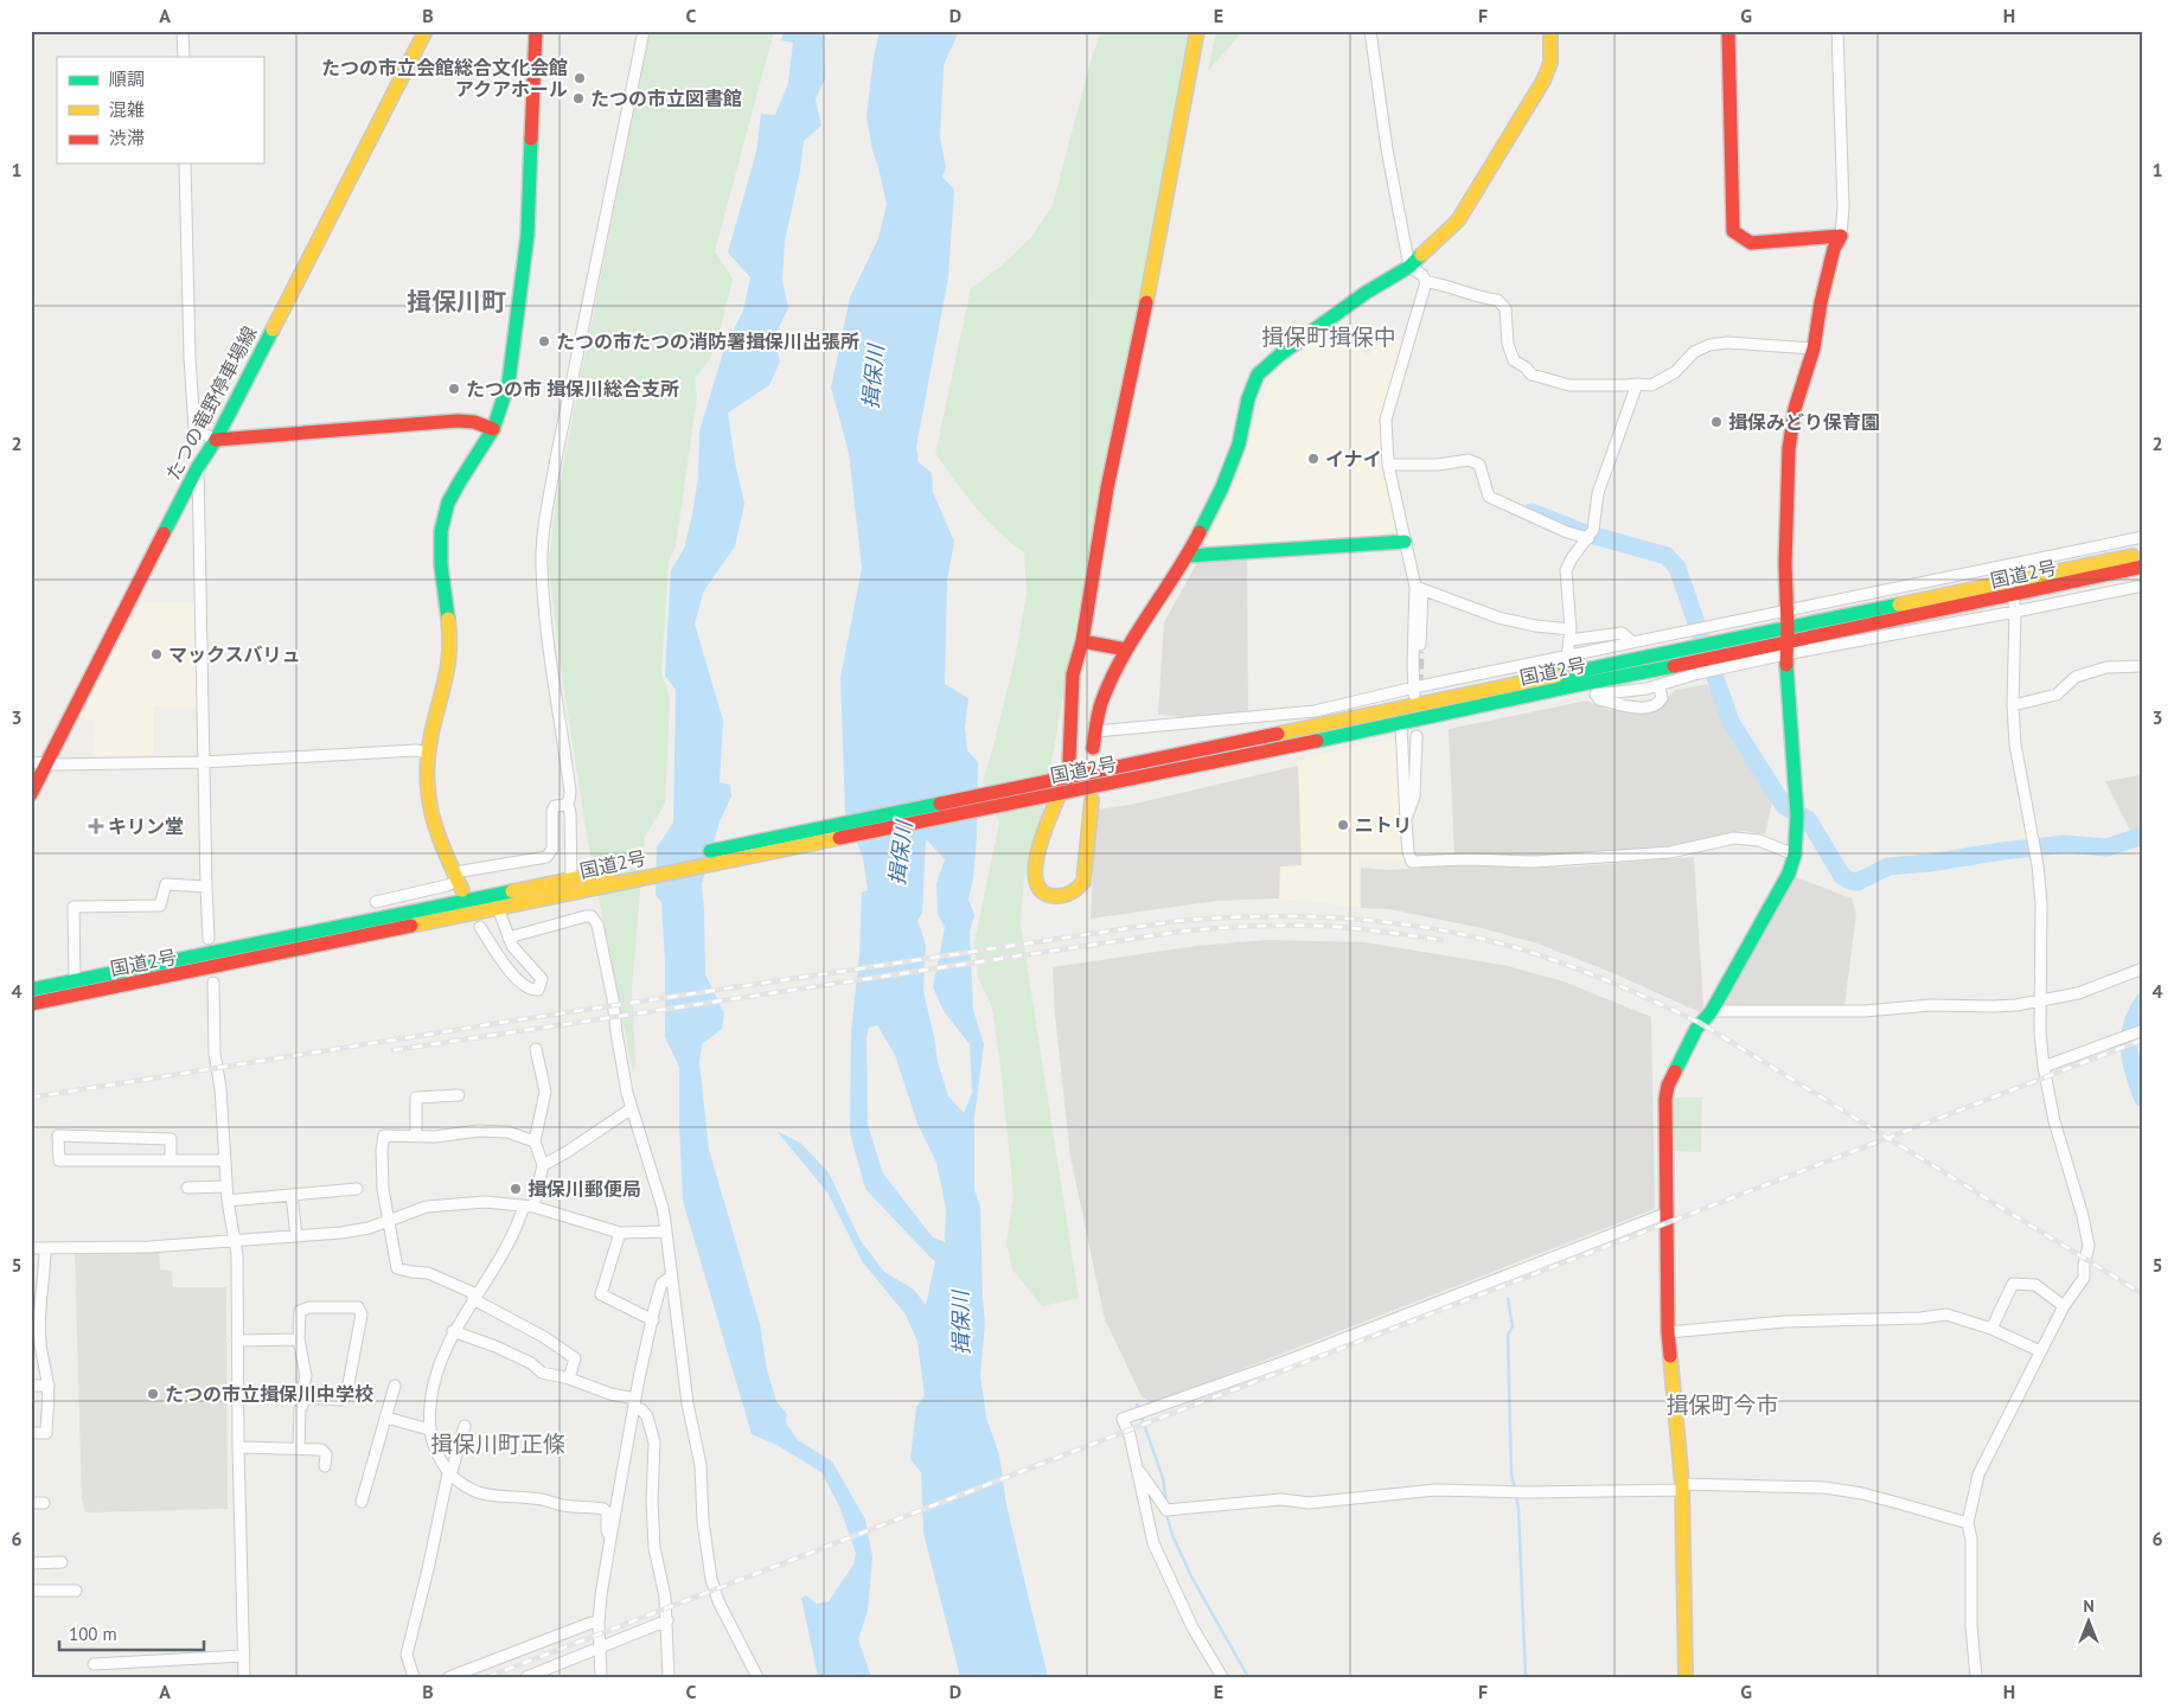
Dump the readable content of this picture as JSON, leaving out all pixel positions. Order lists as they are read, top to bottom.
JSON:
{
  "streets": {
    "main road": ["たつの竜野停車場線", "国道2号"]
  },
  "districts": [
    "揖保川町",
    "揖保町揖保中",
    "揖保町今市",
    "揖保川町正條"
  ],
  "water": ["揖保川"],
  "places": {
    "other": [
      "たつの市立会館総合文化会館 アクアホール",
      "たつの市立図書館",
      "たつの市たつの消防署揖保川出張所",
      "たつの市 揖保川総合支所",
      "揖保みどり保育園",
      "イナイ",
      "マックスバリュ",
      "ニトリ",
      "揖保川郵便局",
      "たつの市立揖保川中学校"
    ],
    "health": ["キリン堂"]
  },
  "legend": ["順調", "混雑", "渋滞"],
  "scale_bar": "100 m",
  "north": "top",
  "grid": {
    "columns": [
      "A",
      "B",
      "C",
      "D",
      "E",
      "F",
      "G",
      "H"
    ],
    "rows": [
      "1",
      "2",
      "3",
      "4",
      "5",
      "6"
    ]
  }
}
